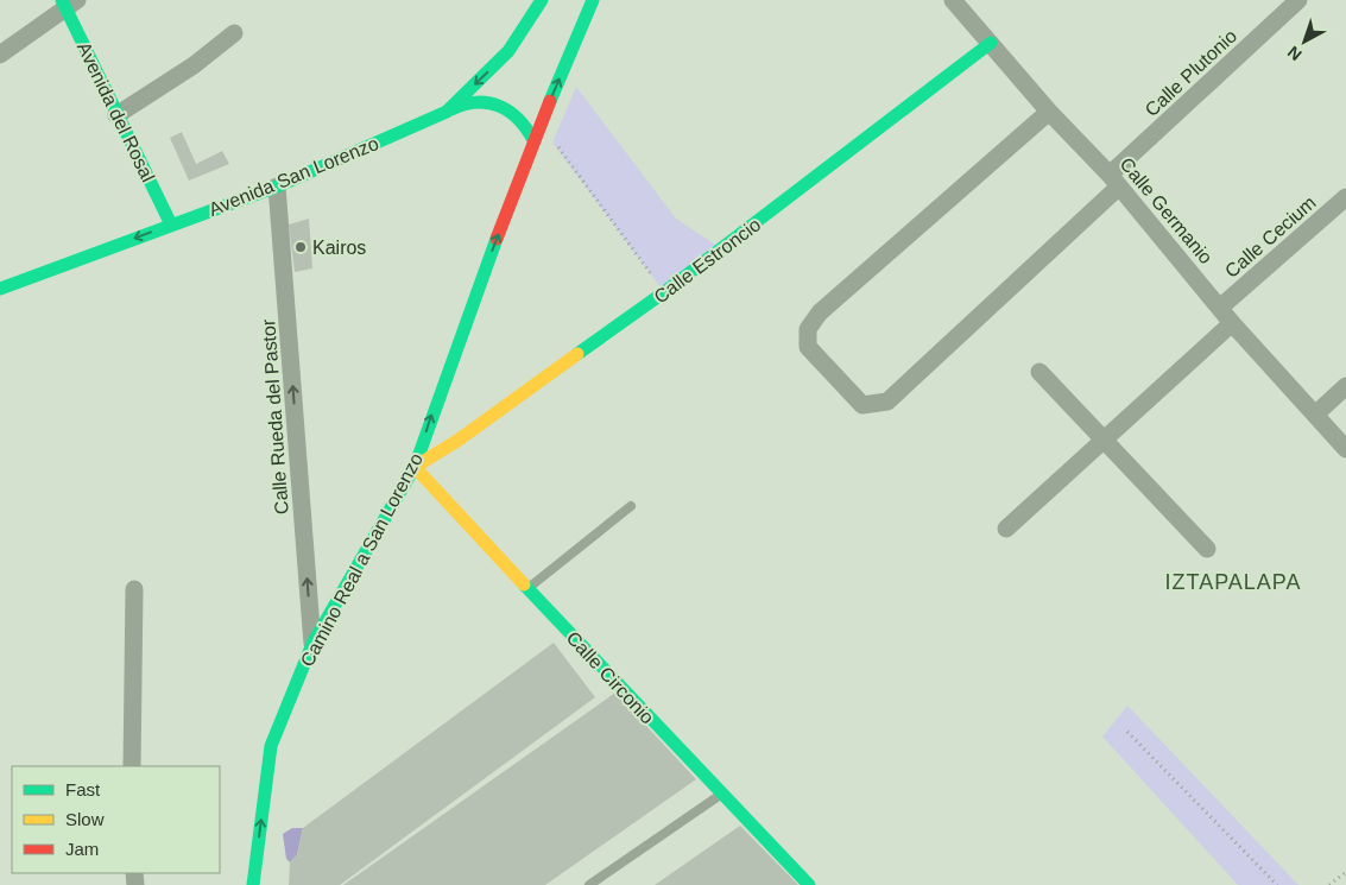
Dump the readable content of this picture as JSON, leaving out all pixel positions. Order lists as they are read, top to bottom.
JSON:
{
  "streets": {
    "street": [
      "Calle Plutonio",
      "Avenida del Rosal",
      "Avenida San Lorenzo",
      "Calle Germanio",
      "Calle Cecium",
      "Calle Estroncio",
      "Calle Rueda del Pastor",
      "Camino Real a San Lorenzo",
      "Calle Circonio"
    ]
  },
  "crossings": [
    ["Calle Plutonio", "Calle Germanio"],
    ["Avenida del Rosal", "Avenida San Lorenzo"],
    ["Avenida San Lorenzo", "Calle Rueda del Pastor"],
    ["Calle Germanio", "Calle Cecium"],
    ["Calle Germanio", "Calle Estroncio"],
    ["Calle Estroncio", "Camino Real a San Lorenzo"],
    ["Calle Estroncio", "Calle Circonio"],
    ["Calle Rueda del Pastor", "Camino Real a San Lorenzo"],
    ["Camino Real a San Lorenzo", "Calle Circonio"]
  ],
  "one_way": ["Avenida San Lorenzo", "Calle Rueda del Pastor", "Camino Real a San Lorenzo"],
  "districts": ["IZTAPALAPA"],
  "places": ["Kairos"],
  "legend": ["Fast", "Slow", "Jam"],
  "north": "bottom left"
}
